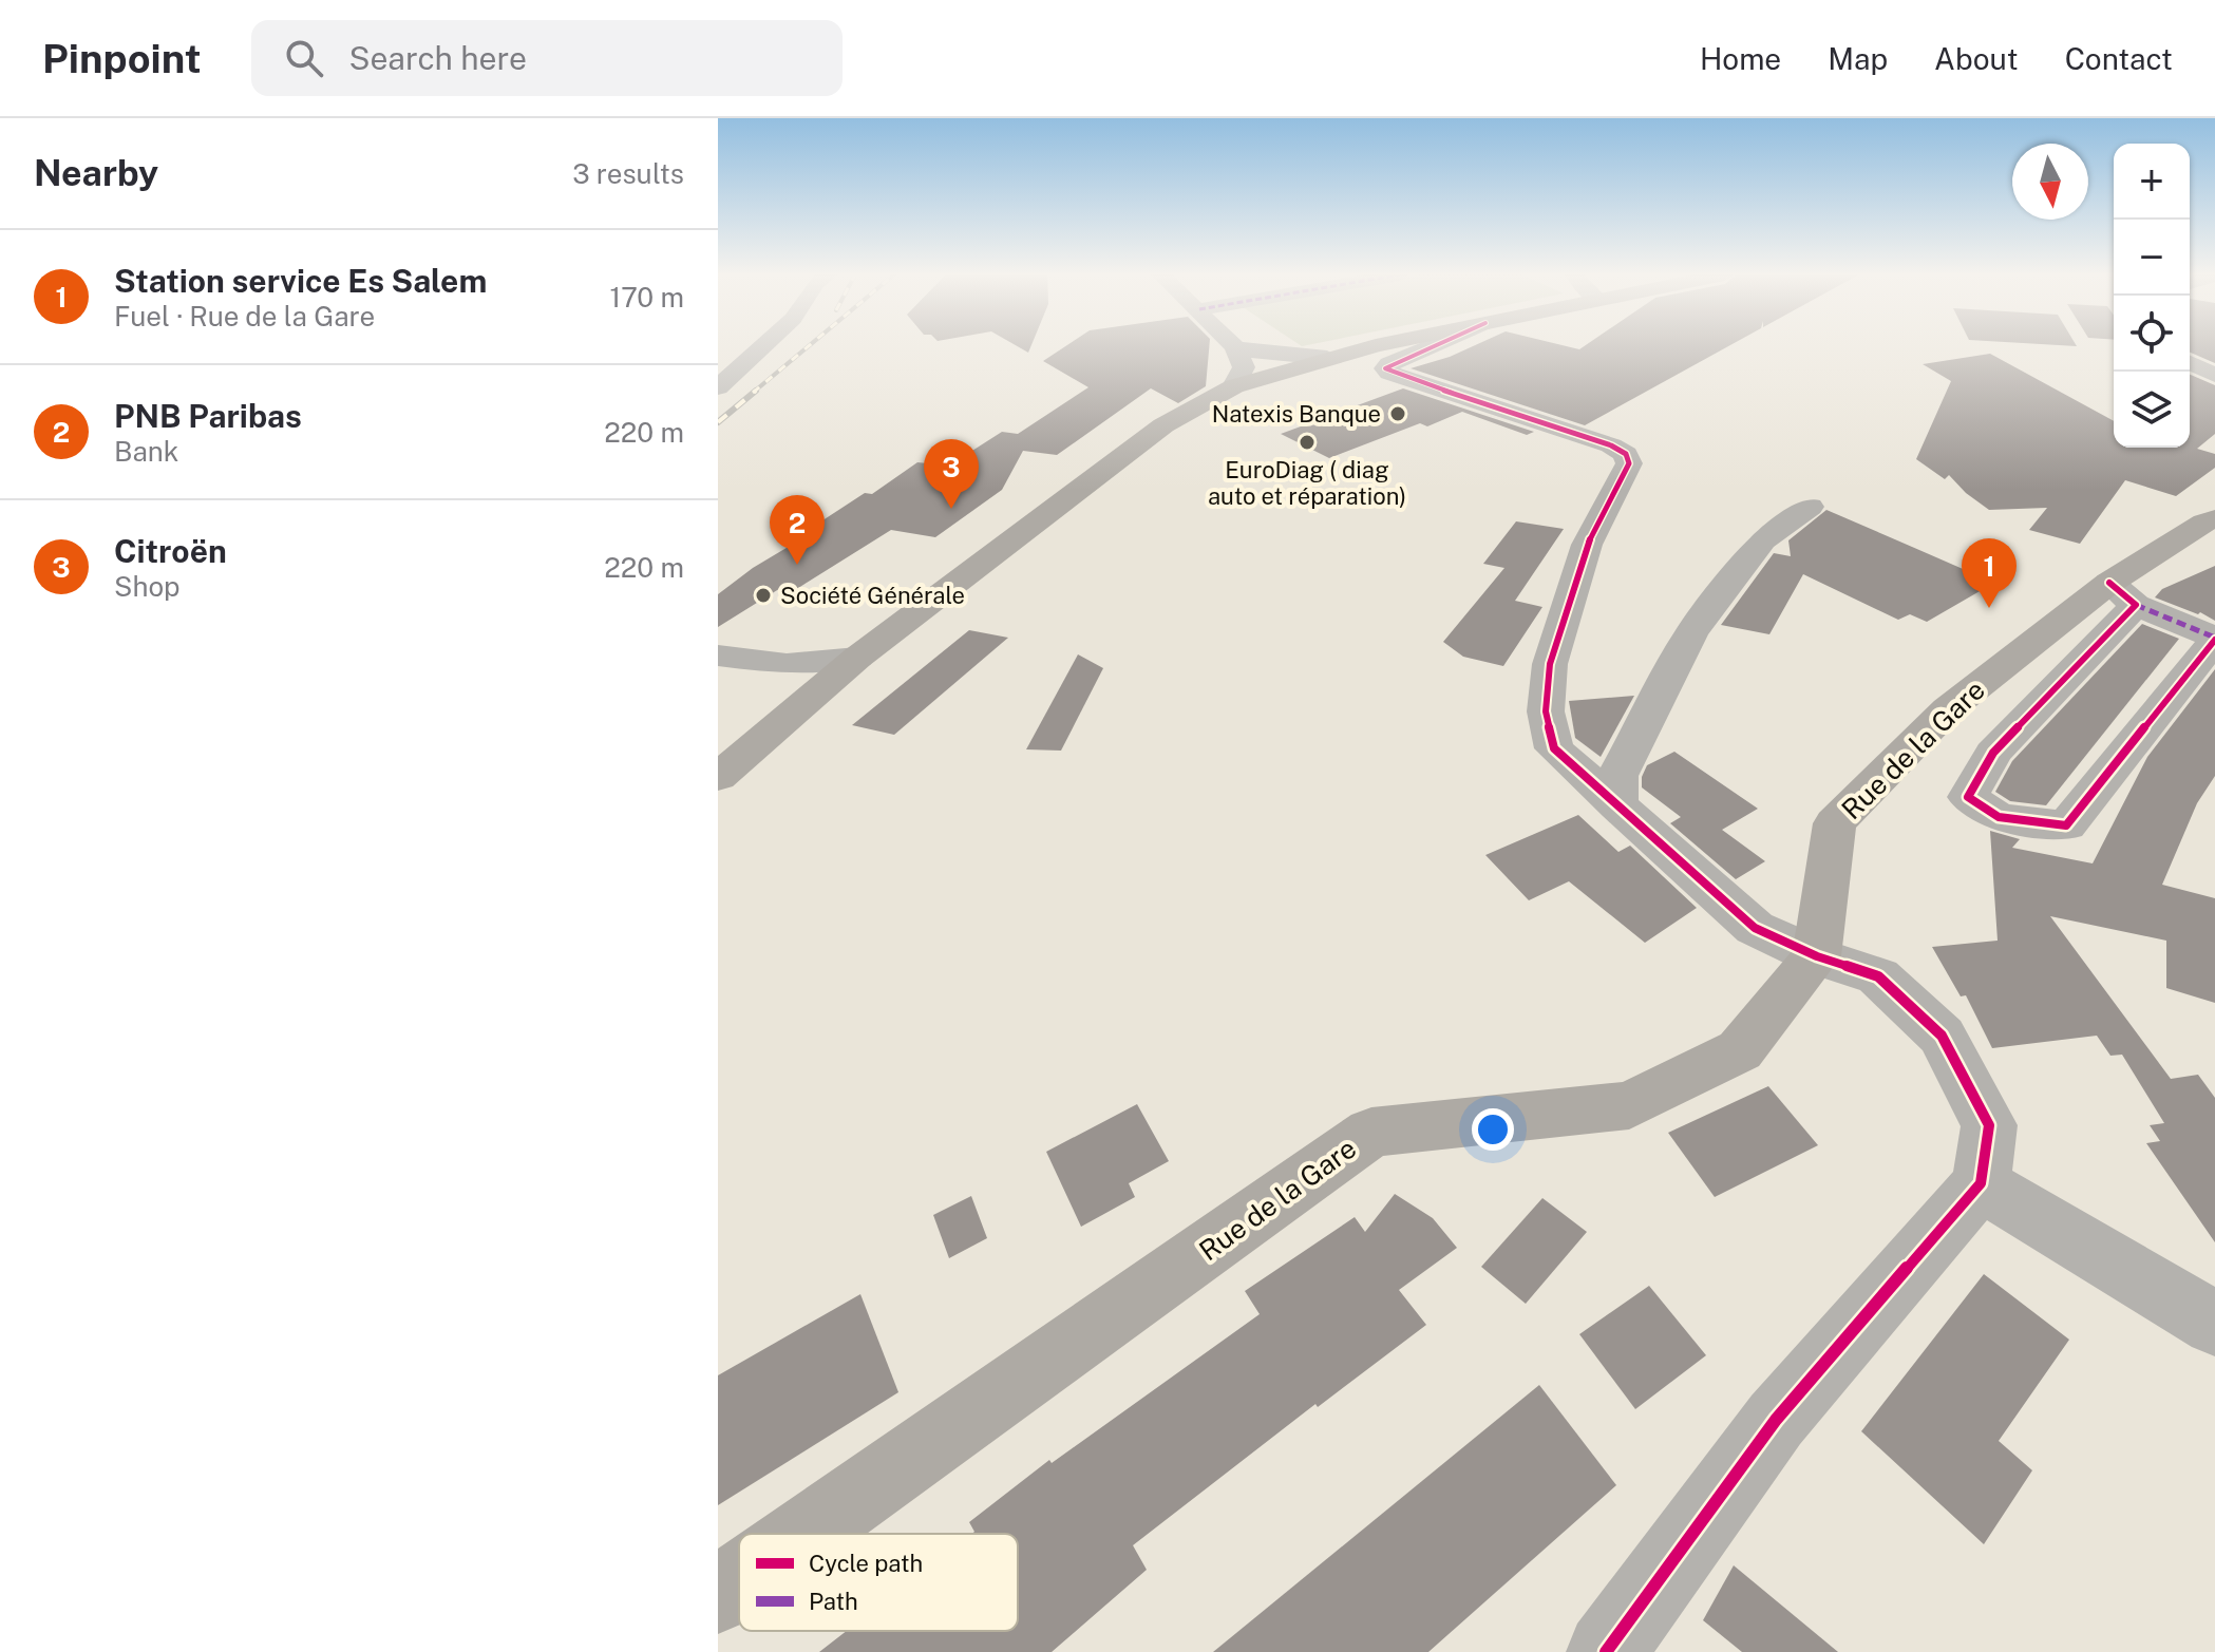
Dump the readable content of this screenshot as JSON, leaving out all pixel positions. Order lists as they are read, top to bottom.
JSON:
{
  "streets": {
    "main road": ["Rue de la Gare"]
  },
  "places": ["Natexis Banque", "EuroDiag ( diag auto et réparation)", "Société Générale"],
  "legend": ["Cycle path", "Path"],
  "north": "bottom",
  "page": {
    "header": "Pinpoint",
    "search": "Search here",
    "nav": [
      "Home",
      "Map",
      "About",
      "Contact"
    ],
    "heading": ["Nearby", "3 results"],
    "map_buttons": ["+", "−"],
    "list": [
      {
        "mark": "1",
        "name": "Station service Es Salem",
        "note": "Fuel · Rue de la Gare",
        "value": "170 m"
      },
      {
        "mark": "2",
        "name": "PNB Paribas",
        "note": "Bank",
        "value": "220 m"
      },
      {
        "mark": "3",
        "name": "Citroën",
        "note": "Shop",
        "value": "220 m"
      }
    ],
    "pins": ["3", "2", "1"]
  }
}
